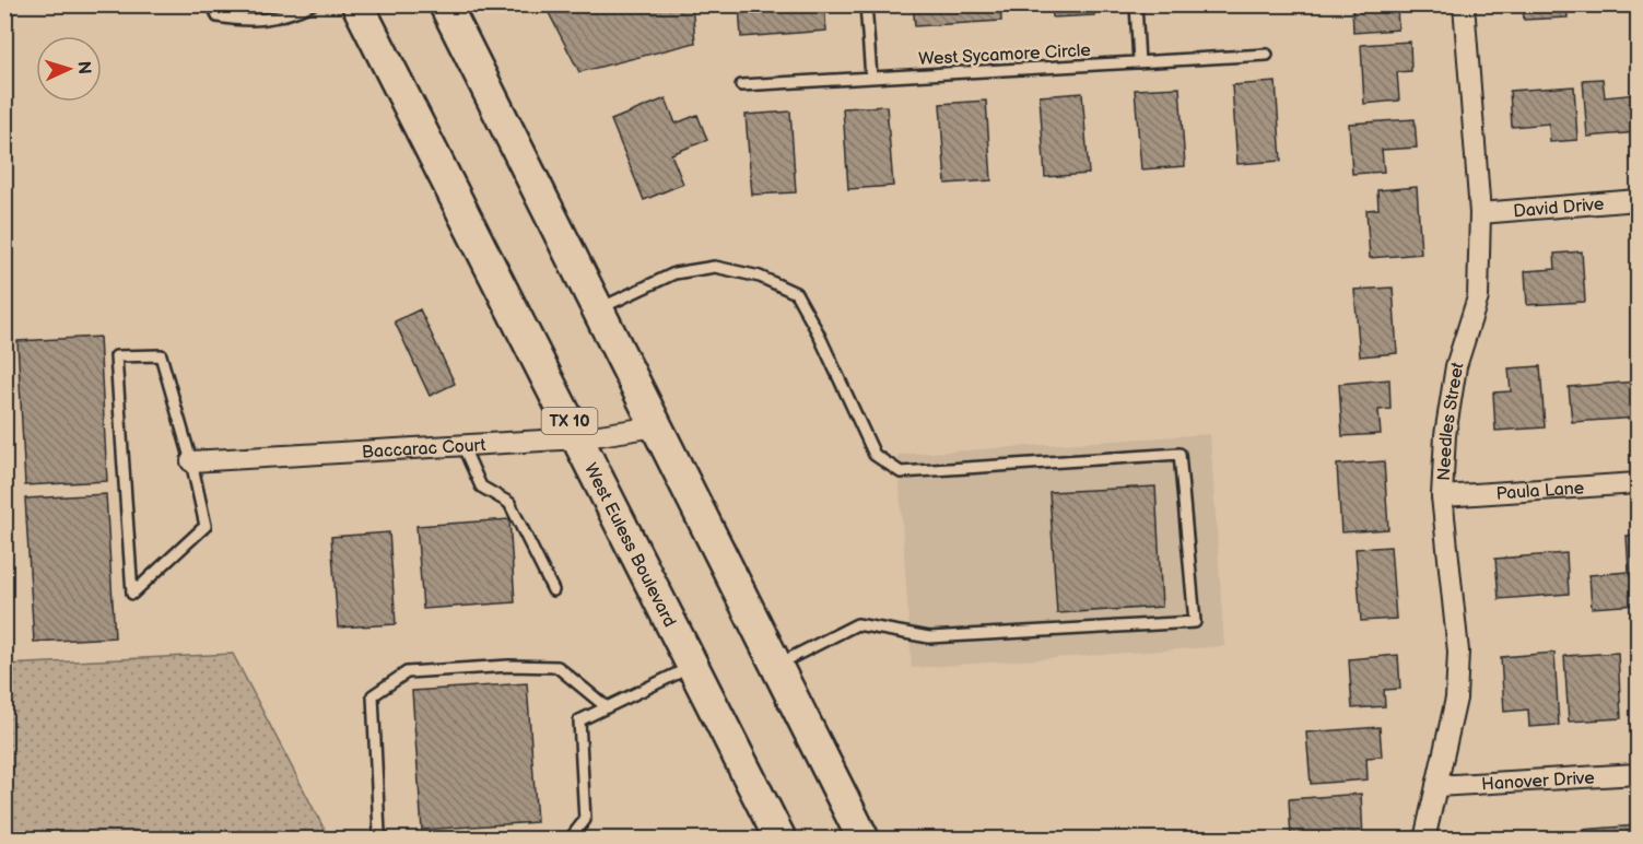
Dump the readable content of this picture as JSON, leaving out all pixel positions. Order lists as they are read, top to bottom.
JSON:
{
  "streets": {
    "main road": ["TX 10", "West Euless Boulevard"],
    "street": [
      "David Drive",
      "Needles Street",
      "Baccarac Court",
      "Paula Lane",
      "Hanover Drive"
    ],
    "lane": ["West Sycamore Circle"]
  },
  "crossings": [
    ["David Drive", "Needles Street"],
    ["Needles Street", "Paula Lane"],
    ["Needles Street", "Hanover Drive"],
    ["Baccarac Court", "West Euless Boulevard"]
  ],
  "north": "right"
}
